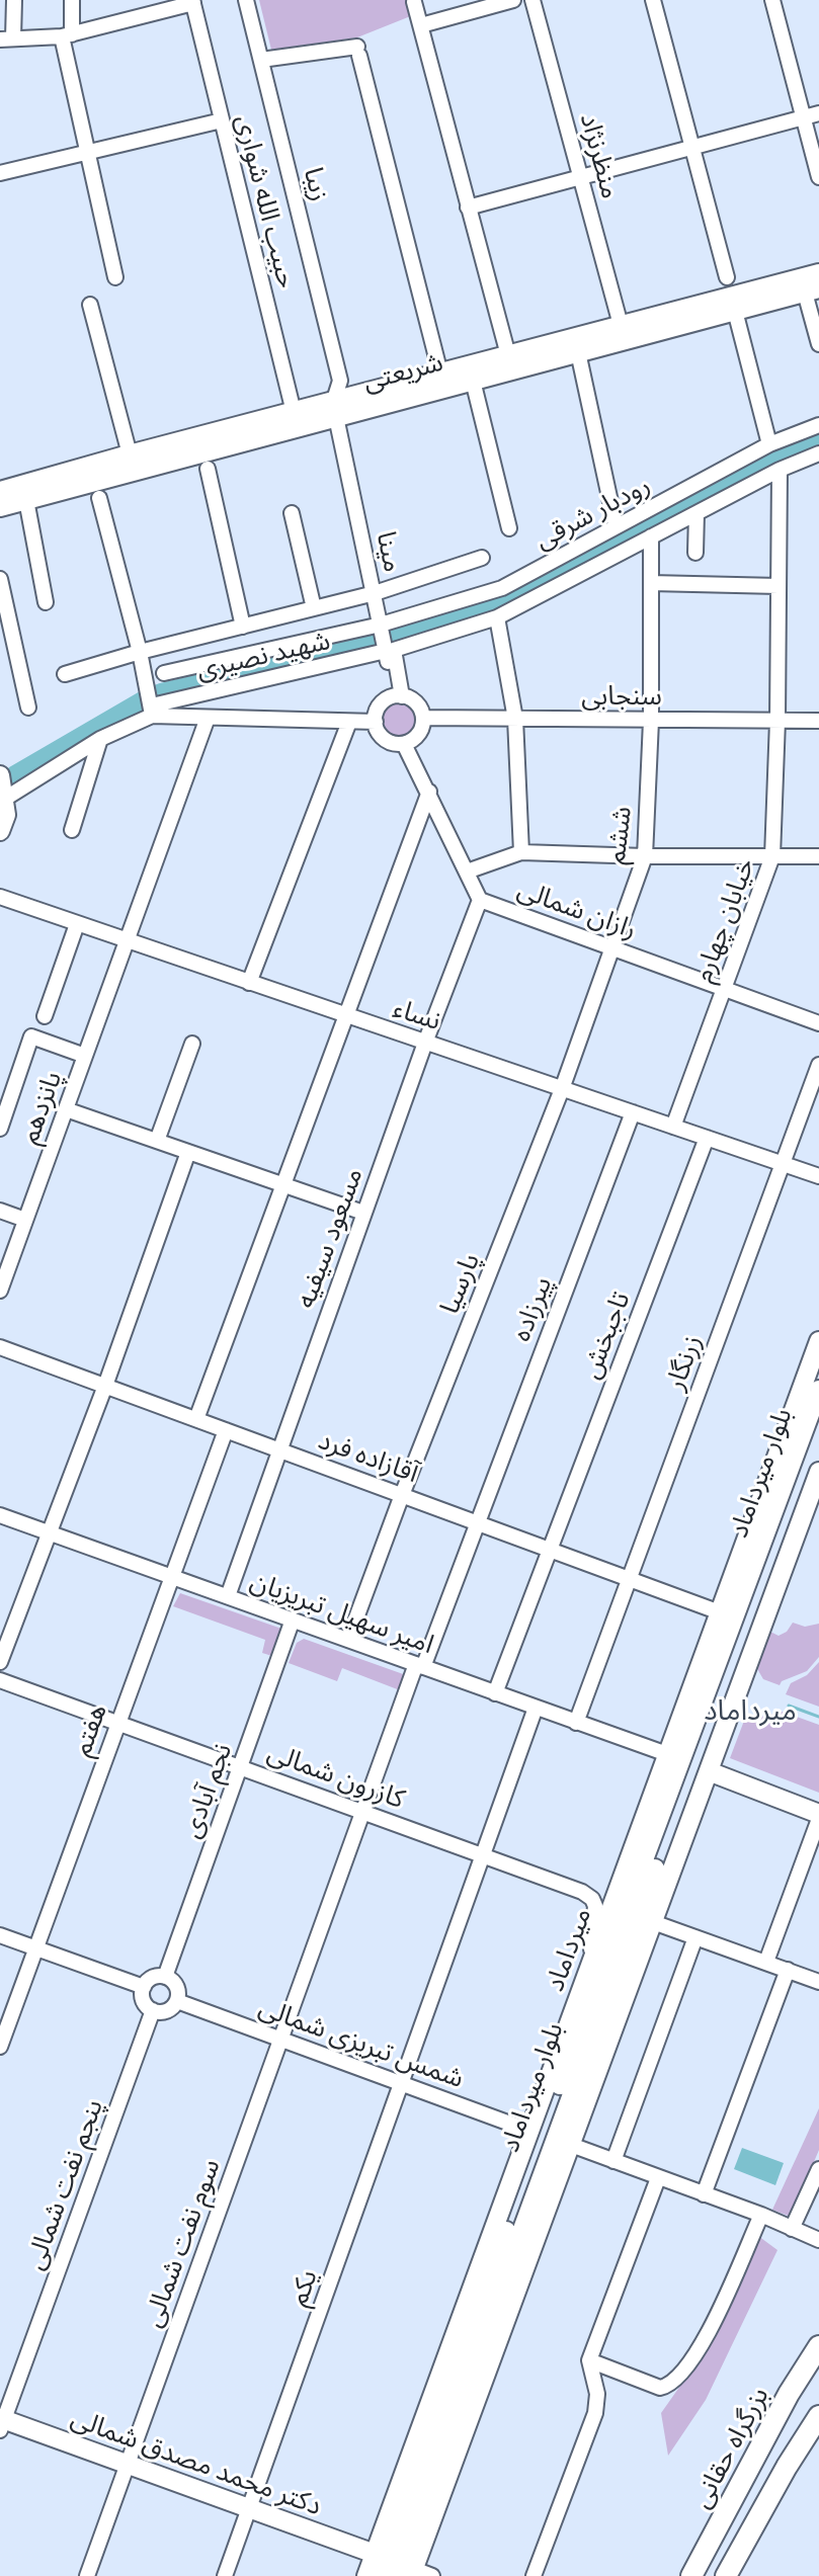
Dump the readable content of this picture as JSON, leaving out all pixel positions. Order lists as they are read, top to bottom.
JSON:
{
  "streets": {
    "highway": ["بزرگراه حقانی"],
    "main road": [
      "شریعتی",
      "بلوار میرداماد",
      "میرداماد",
      "دکتر محمد مصدق شمالی"
    ],
    "street": [
      "منظرنژاد",
      "زیبا",
      "حبیب الله شواری",
      "رودبار شرقی",
      "مینا",
      "شهید نصیری",
      "سنجابی",
      "ششم",
      "رازان شمالی",
      "خیابان چهارم",
      "نساء",
      "پانزدهم",
      "مسعود سیفیه",
      "پارسیا",
      "پیرزاده",
      "تاجبخش",
      "زرنگار",
      "آقازاده فرد",
      "امیر سهیل تبریزیان",
      "هفتم",
      "کازرون شمالی",
      "نجم آبادی",
      "شمس تبریزی شمالی",
      "پنجم نفت شمالی",
      "سوم نفت شمالی",
      "یکم"
    ]
  },
  "crossings": [
    ["منظرنژاد", "شریعتی"],
    ["زیبا", "شریعتی"],
    ["زیبا", "مینا"],
    ["حبیب الله شواری", "شریعتی"],
    ["شریعتی", "مینا"],
    ["رودبار شرقی", "مینا"],
    ["رودبار شرقی", "شهید نصیری"],
    ["مینا", "شهید نصیری"],
    ["مینا", "سنجابی"],
    ["مینا", "رازان شمالی"],
    ["شهید نصیری", "ششم"],
    ["شهید نصیری", "خیابان چهارم"],
    ["سنجابی", "ششم"],
    ["سنجابی", "رازان شمالی"],
    ["سنجابی", "خیابان چهارم"],
    ["ششم", "رازان شمالی"],
    ["ششم", "نساء"],
    ["ششم", "پارسیا"],
    ["رازان شمالی", "خیابان چهارم"],
    ["رازان شمالی", "مسعود سیفیه"],
    ["خیابان چهارم", "نساء"],
    ["نساء", "پانزدهم"],
    ["نساء", "مسعود سیفیه"],
    ["نساء", "پارسیا"],
    ["نساء", "پیرزاده"],
    ["نساء", "تاجبخش"],
    ["نساء", "زرنگار"],
    ["مسعود سیفیه", "آقازاده فرد"],
    ["مسعود سیفیه", "امیر سهیل تبریزیان"],
    ["پارسیا", "آقازاده فرد"],
    ["پارسیا", "امیر سهیل تبریزیان"],
    ["پیرزاده", "آقازاده فرد"],
    ["پیرزاده", "امیر سهیل تبریزیان"],
    ["پیرزاده", "کازرون شمالی"],
    ["پیرزاده", "سوم نفت شمالی"],
    ["تاجبخش", "آقازاده فرد"],
    ["تاجبخش", "امیر سهیل تبریزیان"],
    ["زرنگار", "آقازاده فرد"],
    ["زرنگار", "امیر سهیل تبریزیان"],
    ["آقازاده فرد", "هفتم"],
    ["آقازاده فرد", "میرداماد"],
    ["امیر سهیل تبریزیان", "هفتم"],
    ["امیر سهیل تبریزیان", "نجم آبادی"],
    ["امیر سهیل تبریزیان", "میرداماد"],
    ["امیر سهیل تبریزیان", "یکم"],
    ["هفتم", "کازرون شمالی"],
    ["کازرون شمالی", "نجم آبادی"],
    ["کازرون شمالی", "میرداماد"],
    ["کازرون شمالی", "سوم نفت شمالی"],
    ["کازرون شمالی", "یکم"],
    ["نجم آبادی", "شمس تبریزی شمالی"],
    ["نجم آبادی", "پنجم نفت شمالی"],
    ["میرداماد", "شمس تبریزی شمالی"],
    ["میرداماد", "دکتر محمد مصدق شمالی"],
    ["شمس تبریزی شمالی", "پنجم نفت شمالی"],
    ["شمس تبریزی شمالی", "سوم نفت شمالی"],
    ["شمس تبریزی شمالی", "یکم"],
    ["پنجم نفت شمالی", "دکتر محمد مصدق شمالی"],
    ["سوم نفت شمالی", "دکتر محمد مصدق شمالی"],
    ["یکم", "دکتر محمد مصدق شمالی"]
  ],
  "districts": ["میرداماد"]
}
